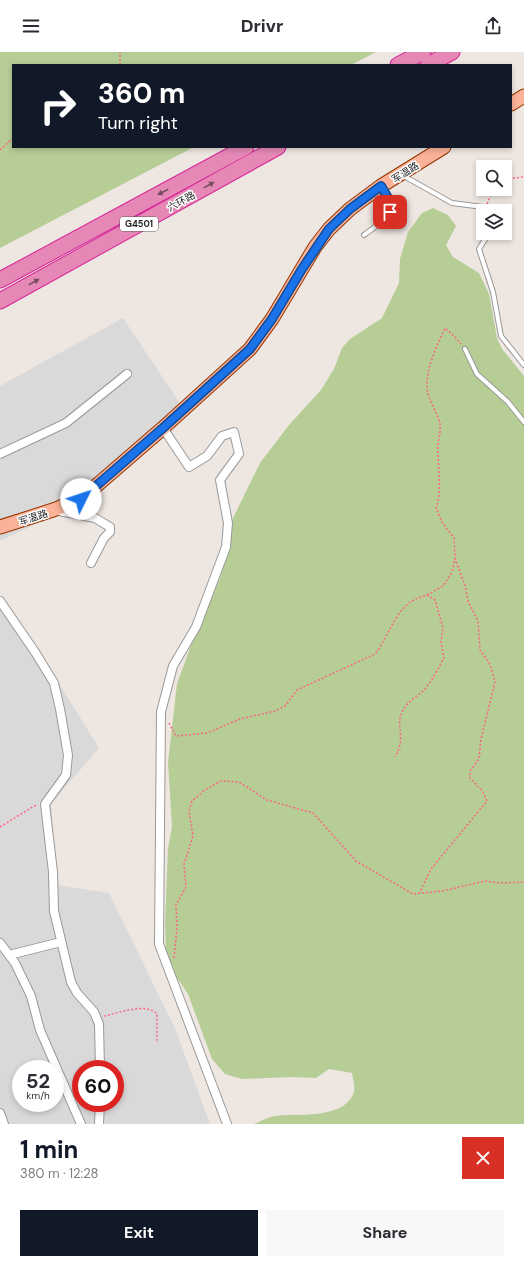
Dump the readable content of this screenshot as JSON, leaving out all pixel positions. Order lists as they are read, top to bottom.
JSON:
{
  "streets": {
    "highway": ["六环路", "G4501"],
    "main road": ["军温路"]
  },
  "page": {
    "header": "Drivr",
    "turn": ["360 m", "Turn right"],
    "speed": "52 km/h",
    "limit": "60",
    "heading": ["1 min", "380 m · 12:28"],
    "buttons": ["Exit", "Share"]
  }
}
